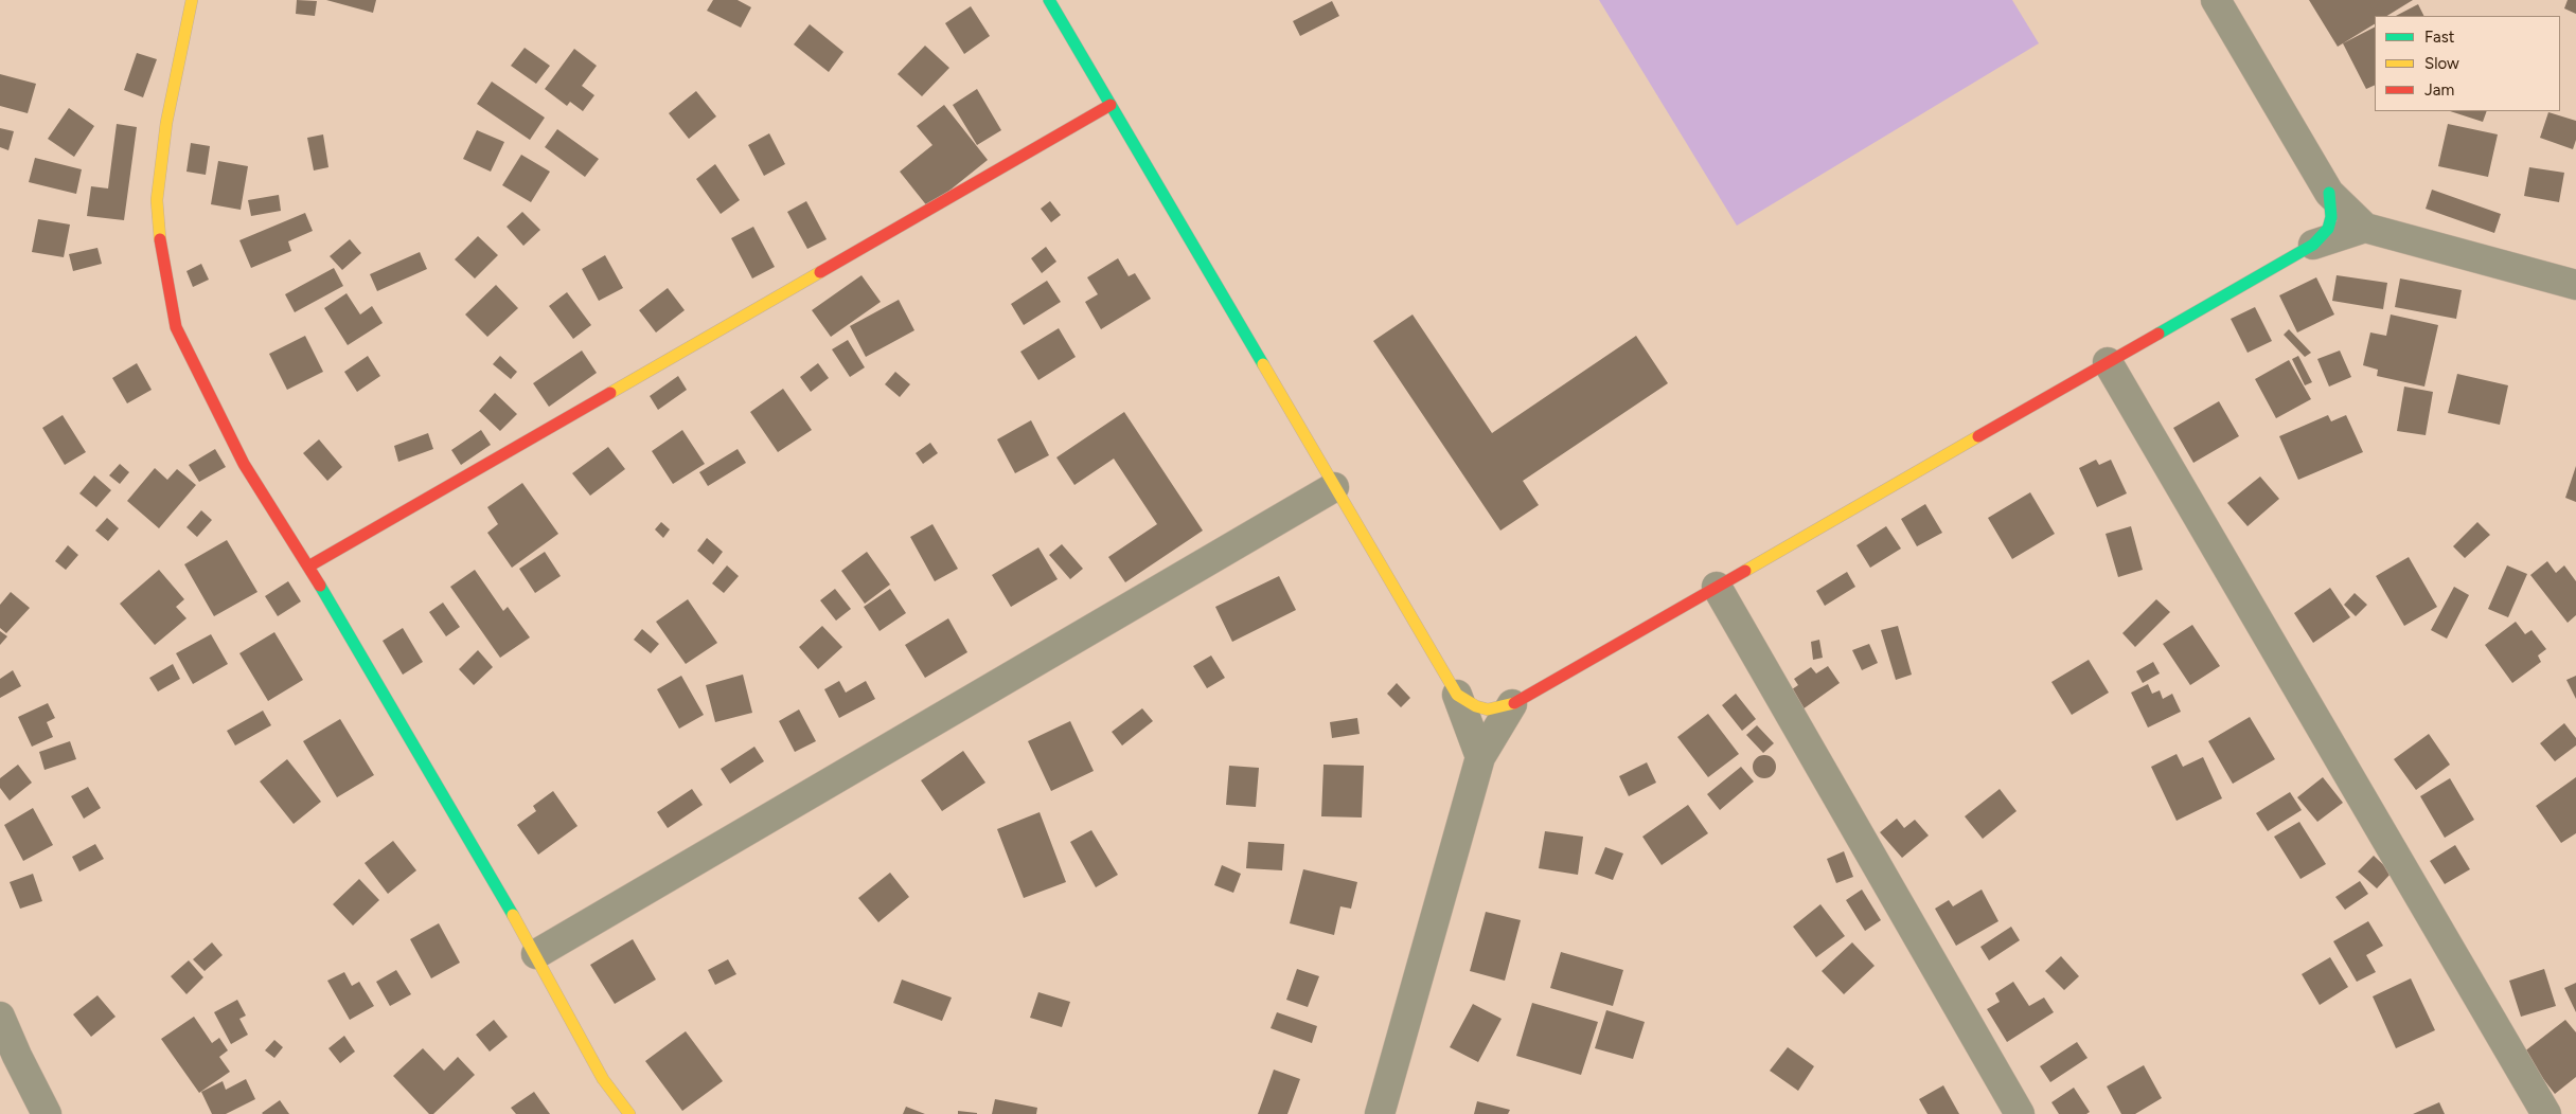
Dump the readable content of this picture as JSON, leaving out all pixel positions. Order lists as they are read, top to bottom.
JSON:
{
  "legend": ["Fast", "Slow", "Jam"]
}
